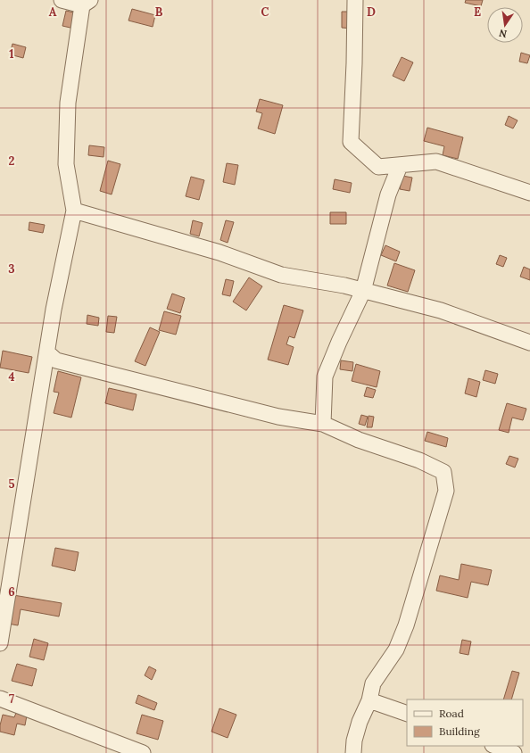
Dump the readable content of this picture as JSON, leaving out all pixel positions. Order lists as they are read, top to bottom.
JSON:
{
  "legend": ["Road", "Building"],
  "north": "bottom",
  "grid": {
    "columns": [
      "A",
      "B",
      "C",
      "D",
      "E"
    ],
    "rows": [
      "1",
      "2",
      "3",
      "4",
      "5",
      "6",
      "7"
    ]
  }
}
